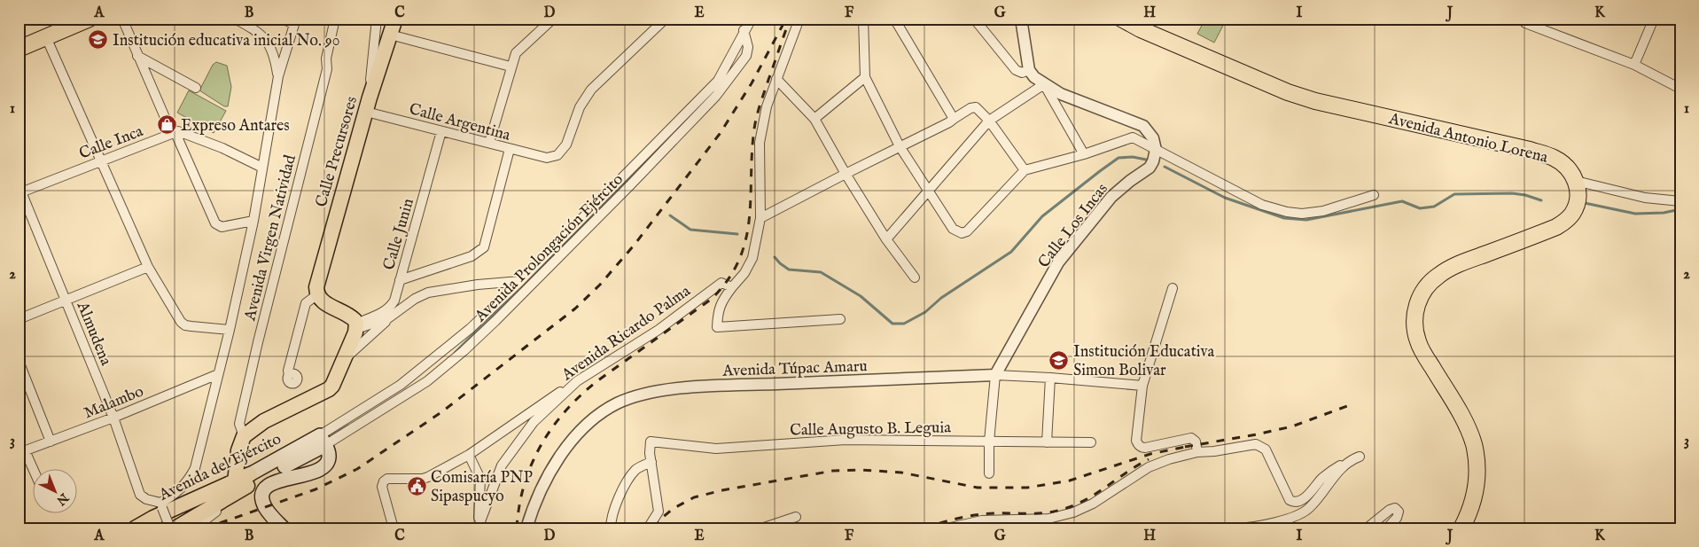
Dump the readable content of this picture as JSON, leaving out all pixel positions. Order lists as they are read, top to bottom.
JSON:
{
  "streets": {
    "highway": ["Avenida Antonio Lorena"],
    "main road": ["Calle Precursores", "Avenida del Ejército"],
    "street": [
      "Calle Argentina",
      "Calle Inca",
      "Calle Los Incas",
      "Calle Junin",
      "Avenida Virgen Natividad",
      "Avenida Prolongación Ejército",
      "Avenida Ricardo Palma",
      "Almudena",
      "Avenida Túpac Amaru",
      "Malambo",
      "Calle Augusto B. Leguia"
    ]
  },
  "crossings": [
    ["Calle Argentina", "Calle Precursores"],
    ["Calle Argentina", "Calle Junin"],
    ["Calle Inca", "Almudena"],
    ["Calle Los Incas", "Avenida Túpac Amaru"],
    ["Avenida Prolongación Ejército", "Avenida del Ejército"],
    ["Almudena", "Malambo"]
  ],
  "places": {
    "school or university": ["Institución educativa inicial No. 90", "Institución Educativa Simon Bolivar"],
    "shop": ["Expreso Antares"],
    "public building": ["Comisaría PNP Sipaspucyo"]
  },
  "north": "bottom right",
  "grid": {
    "columns": [
      "A",
      "B",
      "C",
      "D",
      "E",
      "F",
      "G",
      "H",
      "I",
      "J",
      "K"
    ],
    "rows": ["1", "2", "3"]
  }
}
